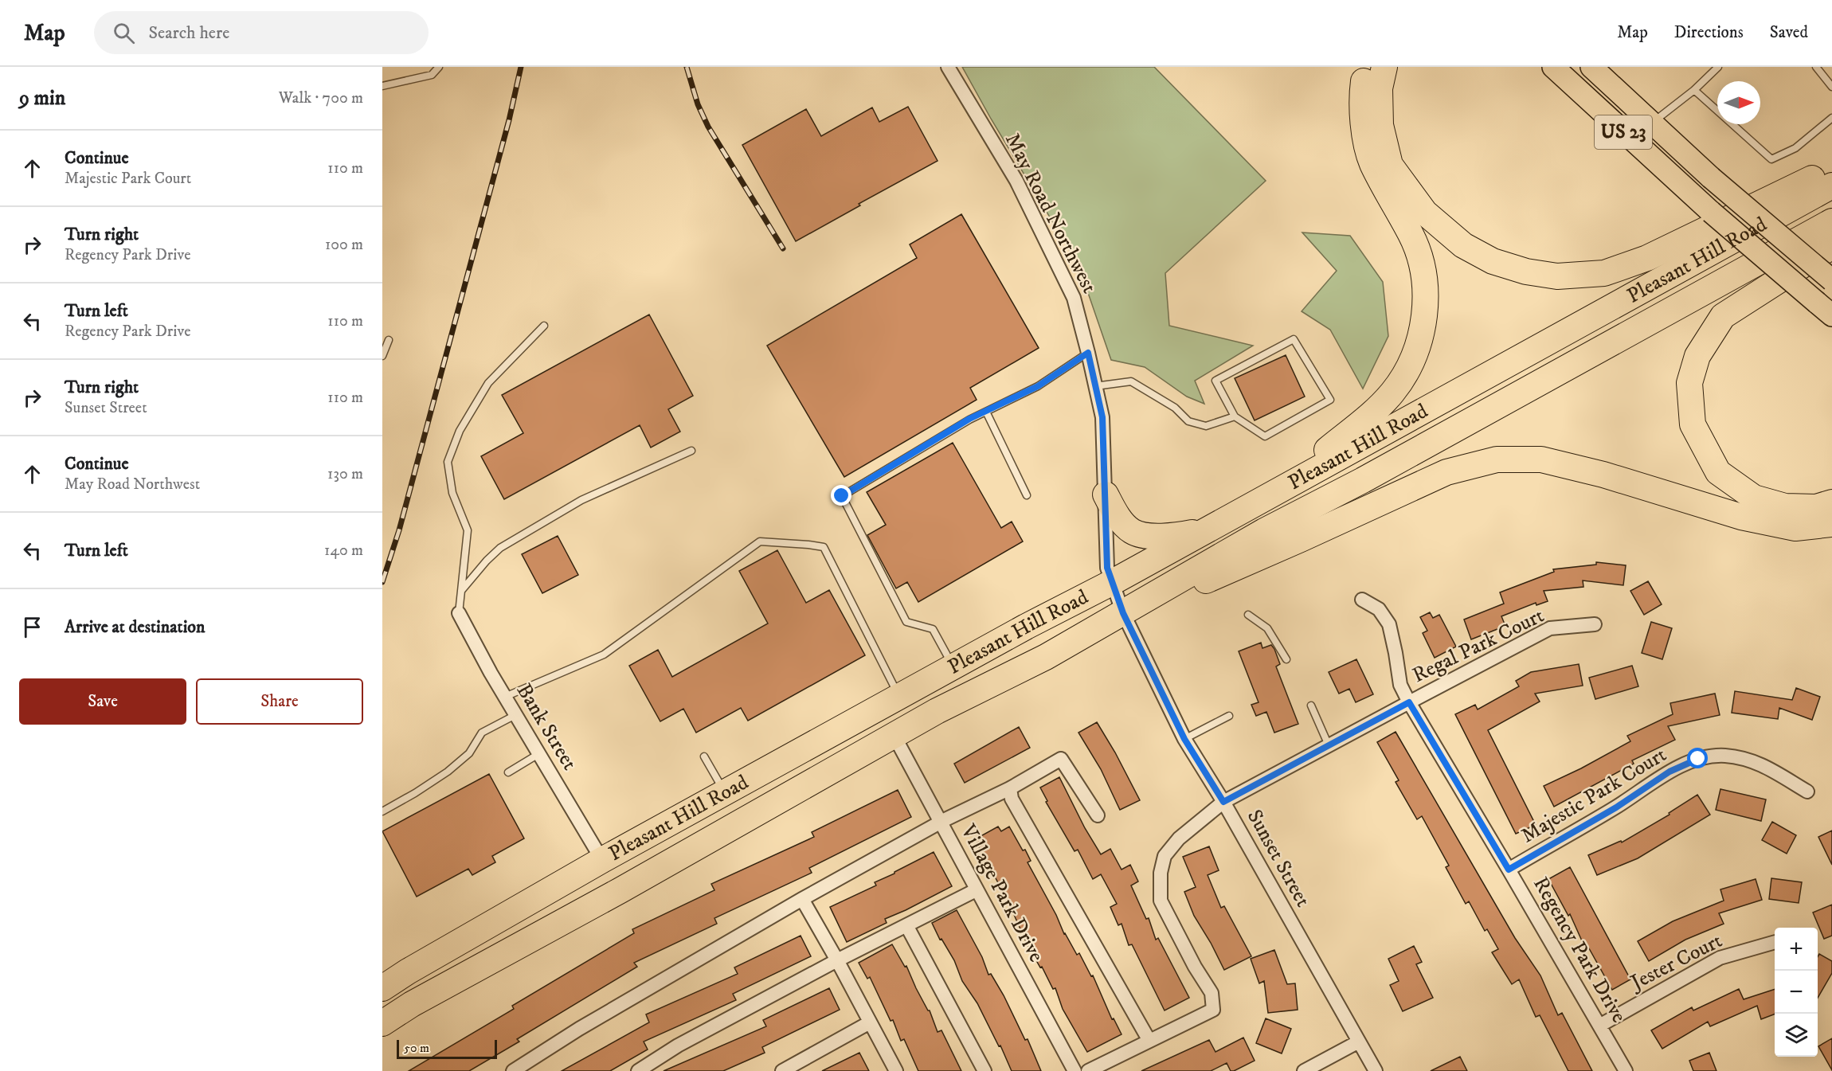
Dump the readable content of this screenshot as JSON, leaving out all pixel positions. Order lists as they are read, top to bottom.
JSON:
{
  "streets": {
    "highway": ["Pleasant Hill Road"],
    "main road": ["US 23"],
    "street": [
      "May Road Northwest",
      "Regal Park Court",
      "Bank Street",
      "Majestic Park Court",
      "Sunset Street",
      "Village Park Drive",
      "Regency Park Drive",
      "Jester Court"
    ]
  },
  "crossings": [
    ["May Road Northwest", "Pleasant Hill Road"],
    ["May Road Northwest", "Sunset Street"],
    ["Pleasant Hill Road", "Bank Street"],
    ["Pleasant Hill Road", "Sunset Street"],
    ["Pleasant Hill Road", "Village Park Drive"],
    ["Regal Park Court", "Regency Park Drive"],
    ["Majestic Park Court", "Regency Park Drive"],
    ["Regency Park Drive", "Jester Court"]
  ],
  "scale_bar": "50 m",
  "north": "right",
  "page": {
    "header": "Map",
    "search": "Search here",
    "nav": ["Map", "Directions", "Saved"],
    "heading": ["9 min", "Walk · 700 m"],
    "list": [
      ["Continue", "Majestic Park Court", "110 m"],
      ["Turn right", "Regency Park Drive", "100 m"],
      ["Turn left", "Regency Park Drive", "110 m"],
      ["Turn right", "Sunset Street", "110 m"],
      ["Continue", "May Road Northwest", "130 m"],
      ["Turn left", "140 m"],
      "Arrive at destination"
    ],
    "buttons": ["Save", "Share"],
    "map_buttons": ["+", "−"],
    "scale": "50 m"
  }
}
